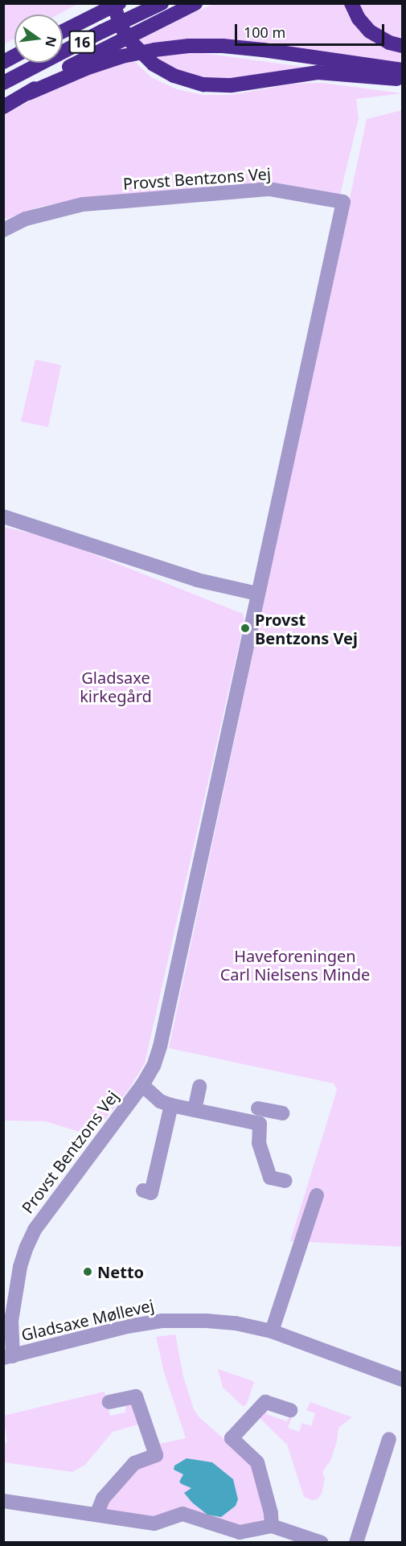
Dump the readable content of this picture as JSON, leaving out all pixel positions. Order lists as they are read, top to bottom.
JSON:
{
  "streets": {
    "highway": ["16"],
    "street": ["Provst Bentzons Vej", "Gladsaxe Møllevej"]
  },
  "crossings": [
    ["Provst Bentzons Vej", "Gladsaxe Møllevej"]
  ],
  "parks": ["Gladsaxe kirkegård", "Haveforeningen Carl Nielsens Minde"],
  "places": ["Provst Bentzons Vej", "Netto"],
  "scale_bar": "100 m",
  "north": "right"
}
